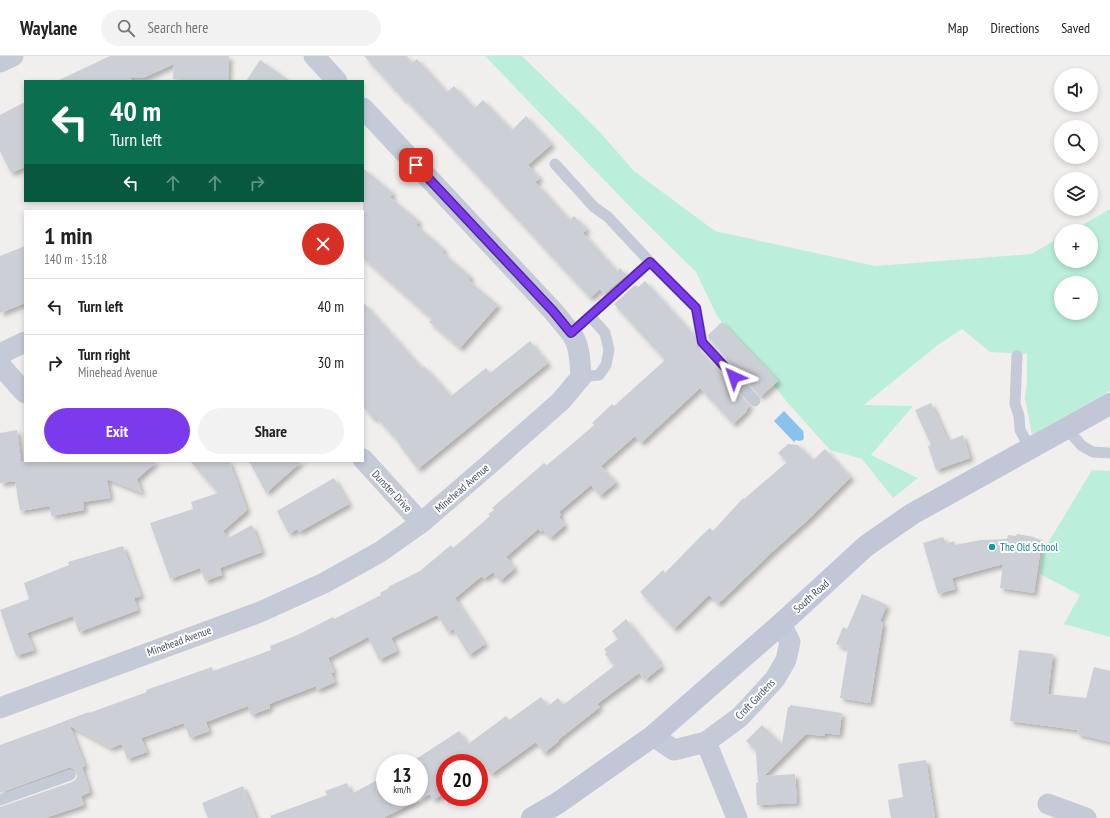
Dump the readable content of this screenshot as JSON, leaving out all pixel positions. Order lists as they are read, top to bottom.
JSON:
{
  "streets": {
    "main road": ["South Road"],
    "street": ["Minehead Avenue", "Dunster Drive", "Croft Gardens"]
  },
  "crossings": [
    ["Minehead Avenue", "Dunster Drive"],
    ["South Road", "Croft Gardens"]
  ],
  "places": ["The Old School"],
  "page": {
    "header": "Waylane",
    "search": "Search here",
    "nav": ["Map", "Directions", "Saved"],
    "map_buttons": ["+", "−"],
    "turn": ["40 m", "Turn left"],
    "heading": ["1 min", "140 m · 15:18"],
    "list": [
      {
        "name": "Turn left",
        "value": "40 m"
      },
      {
        "name": "Turn right",
        "note": "Minehead Avenue",
        "value": "30 m"
      }
    ],
    "buttons": ["Exit", "Share"],
    "speed": "13 km/h",
    "limit": "20"
  }
}
